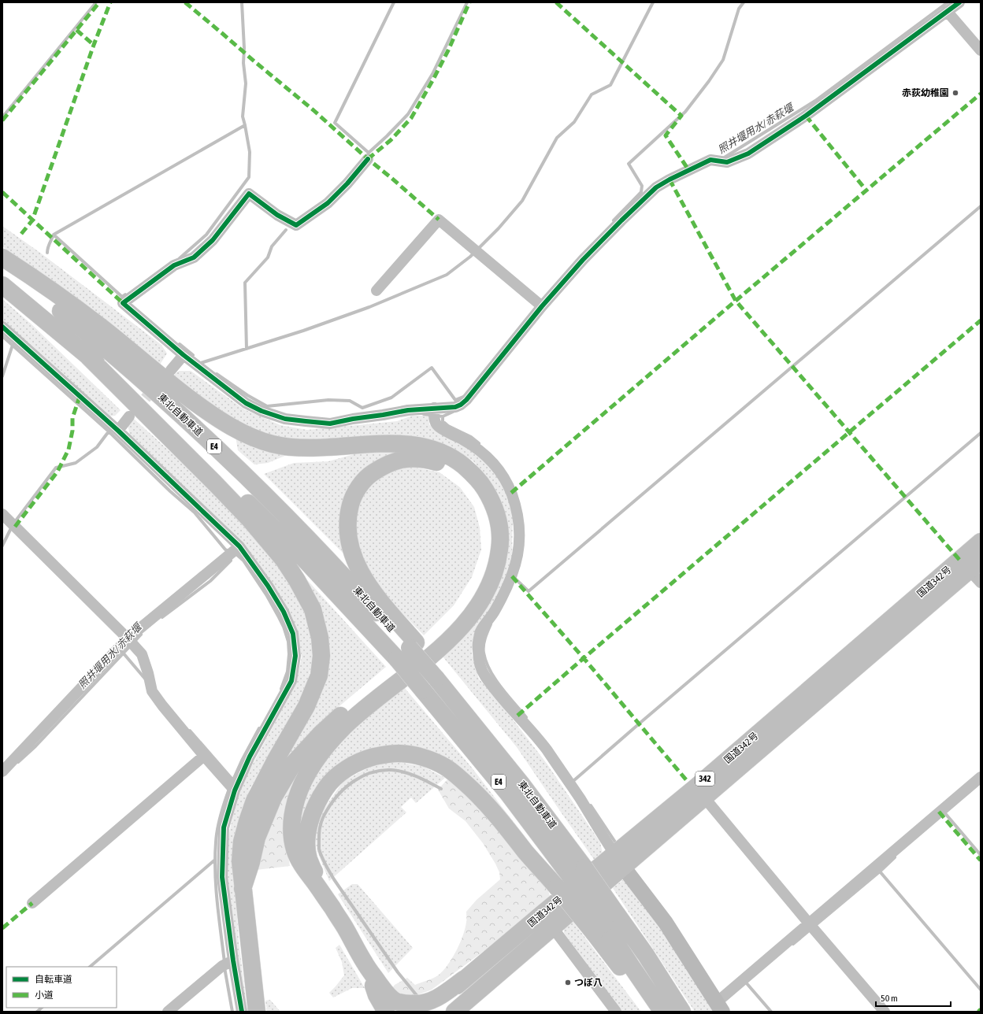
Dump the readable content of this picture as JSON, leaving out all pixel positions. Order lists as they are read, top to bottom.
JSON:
{
  "streets": {
    "highway": [
      "東北自動車道",
      "E4",
      "国道342号",
      "342"
    ]
  },
  "water": ["照井堰用水/赤萩堰"],
  "places": ["赤荻幼稚園", "つぼ八"],
  "legend": ["自転車道", "小道"],
  "scale_bar": "50 m"
}
